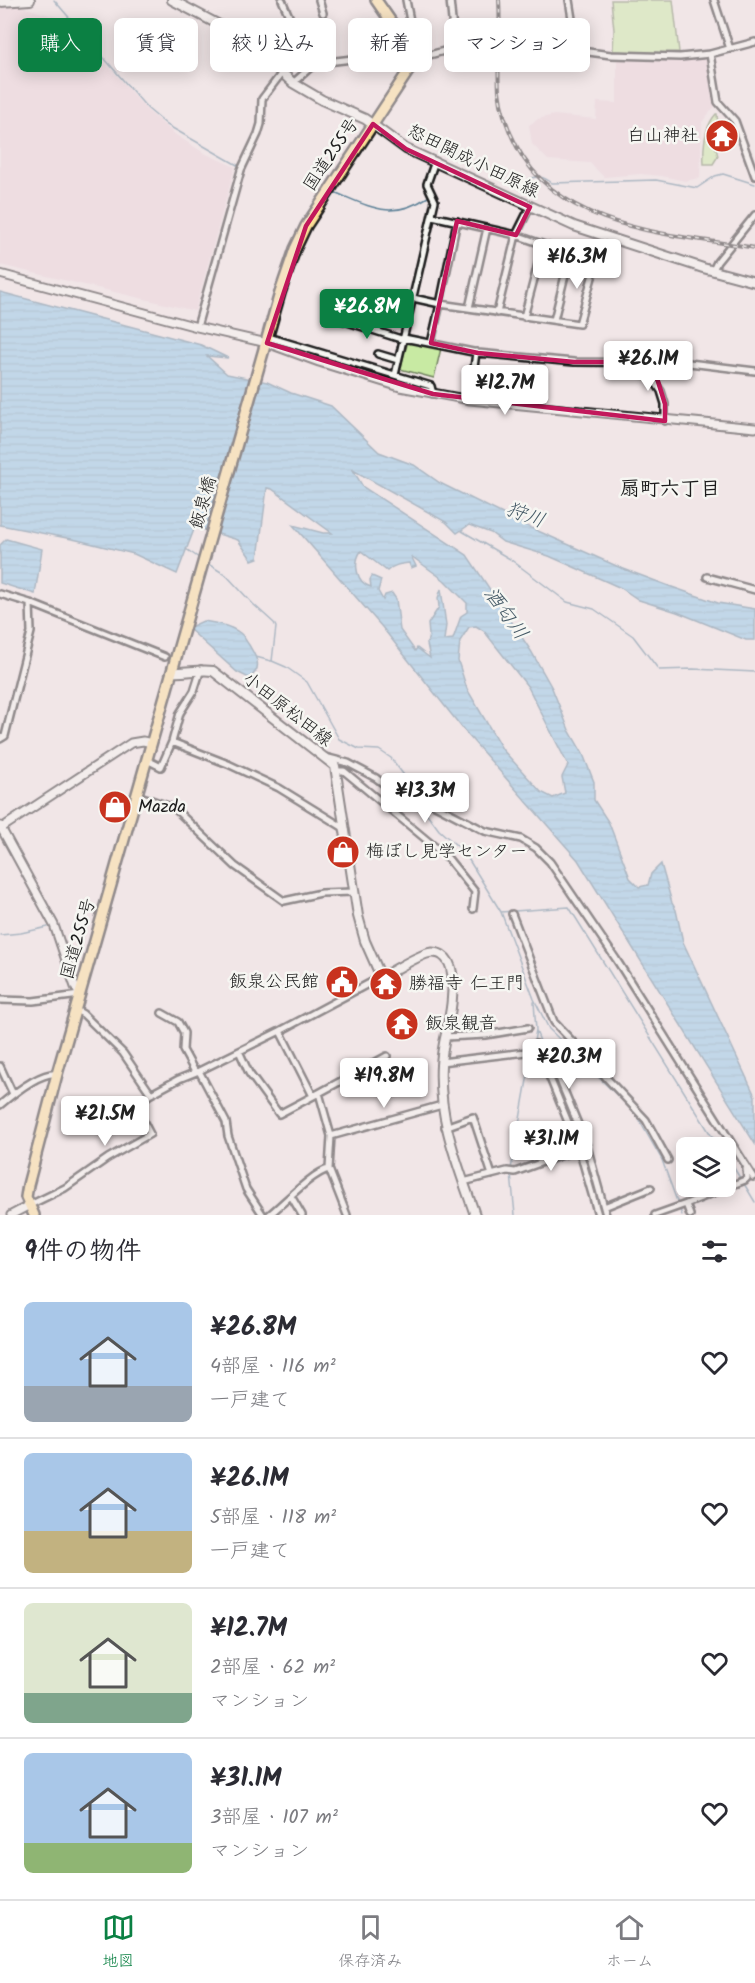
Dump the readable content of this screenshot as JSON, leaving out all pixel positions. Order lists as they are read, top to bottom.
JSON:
{
  "streets": {
    "highway": ["国道255号", "飯泉橋"],
    "main road": ["怒田開成小田原線", "小田原松田線"]
  },
  "crossings": [
    ["国道255号", "怒田開成小田原線"],
    ["国道255号", "飯泉橋"]
  ],
  "districts": ["扇町六丁目"],
  "water": ["狩川", "酒匂川"],
  "places": {
    "temple": ["白山神社", "勝福寺 仁王門", "飯泉観音"],
    "shop": ["Mazda", "梅ぼし見学センター"],
    "public building": ["飯泉公民館"]
  },
  "page": {
    "chip": [
      "購入",
      "賃貸",
      "絞り込み",
      "新着",
      "マンション"
    ],
    "price": [
      "¥16.3M",
      "¥26.8M",
      "¥26.1M",
      "¥12.7M",
      "¥13.3M",
      "¥20.3M",
      "¥19.8M",
      "¥21.5M",
      "¥31.1M"
    ],
    "heading": "9件の物件",
    "list": [
      {
        "name": "¥26.8M",
        "note": "4部屋 · 116 m² · 一戸建て"
      },
      {
        "name": "¥26.1M",
        "note": "5部屋 · 118 m² · 一戸建て"
      },
      {
        "name": "¥12.7M",
        "note": "2部屋 · 62 m² · マンション"
      },
      {
        "name": "¥31.1M",
        "note": "3部屋 · 107 m² · マンション"
      }
    ],
    "tabs": ["地図", "保存済み", "ホーム"]
  }
}
